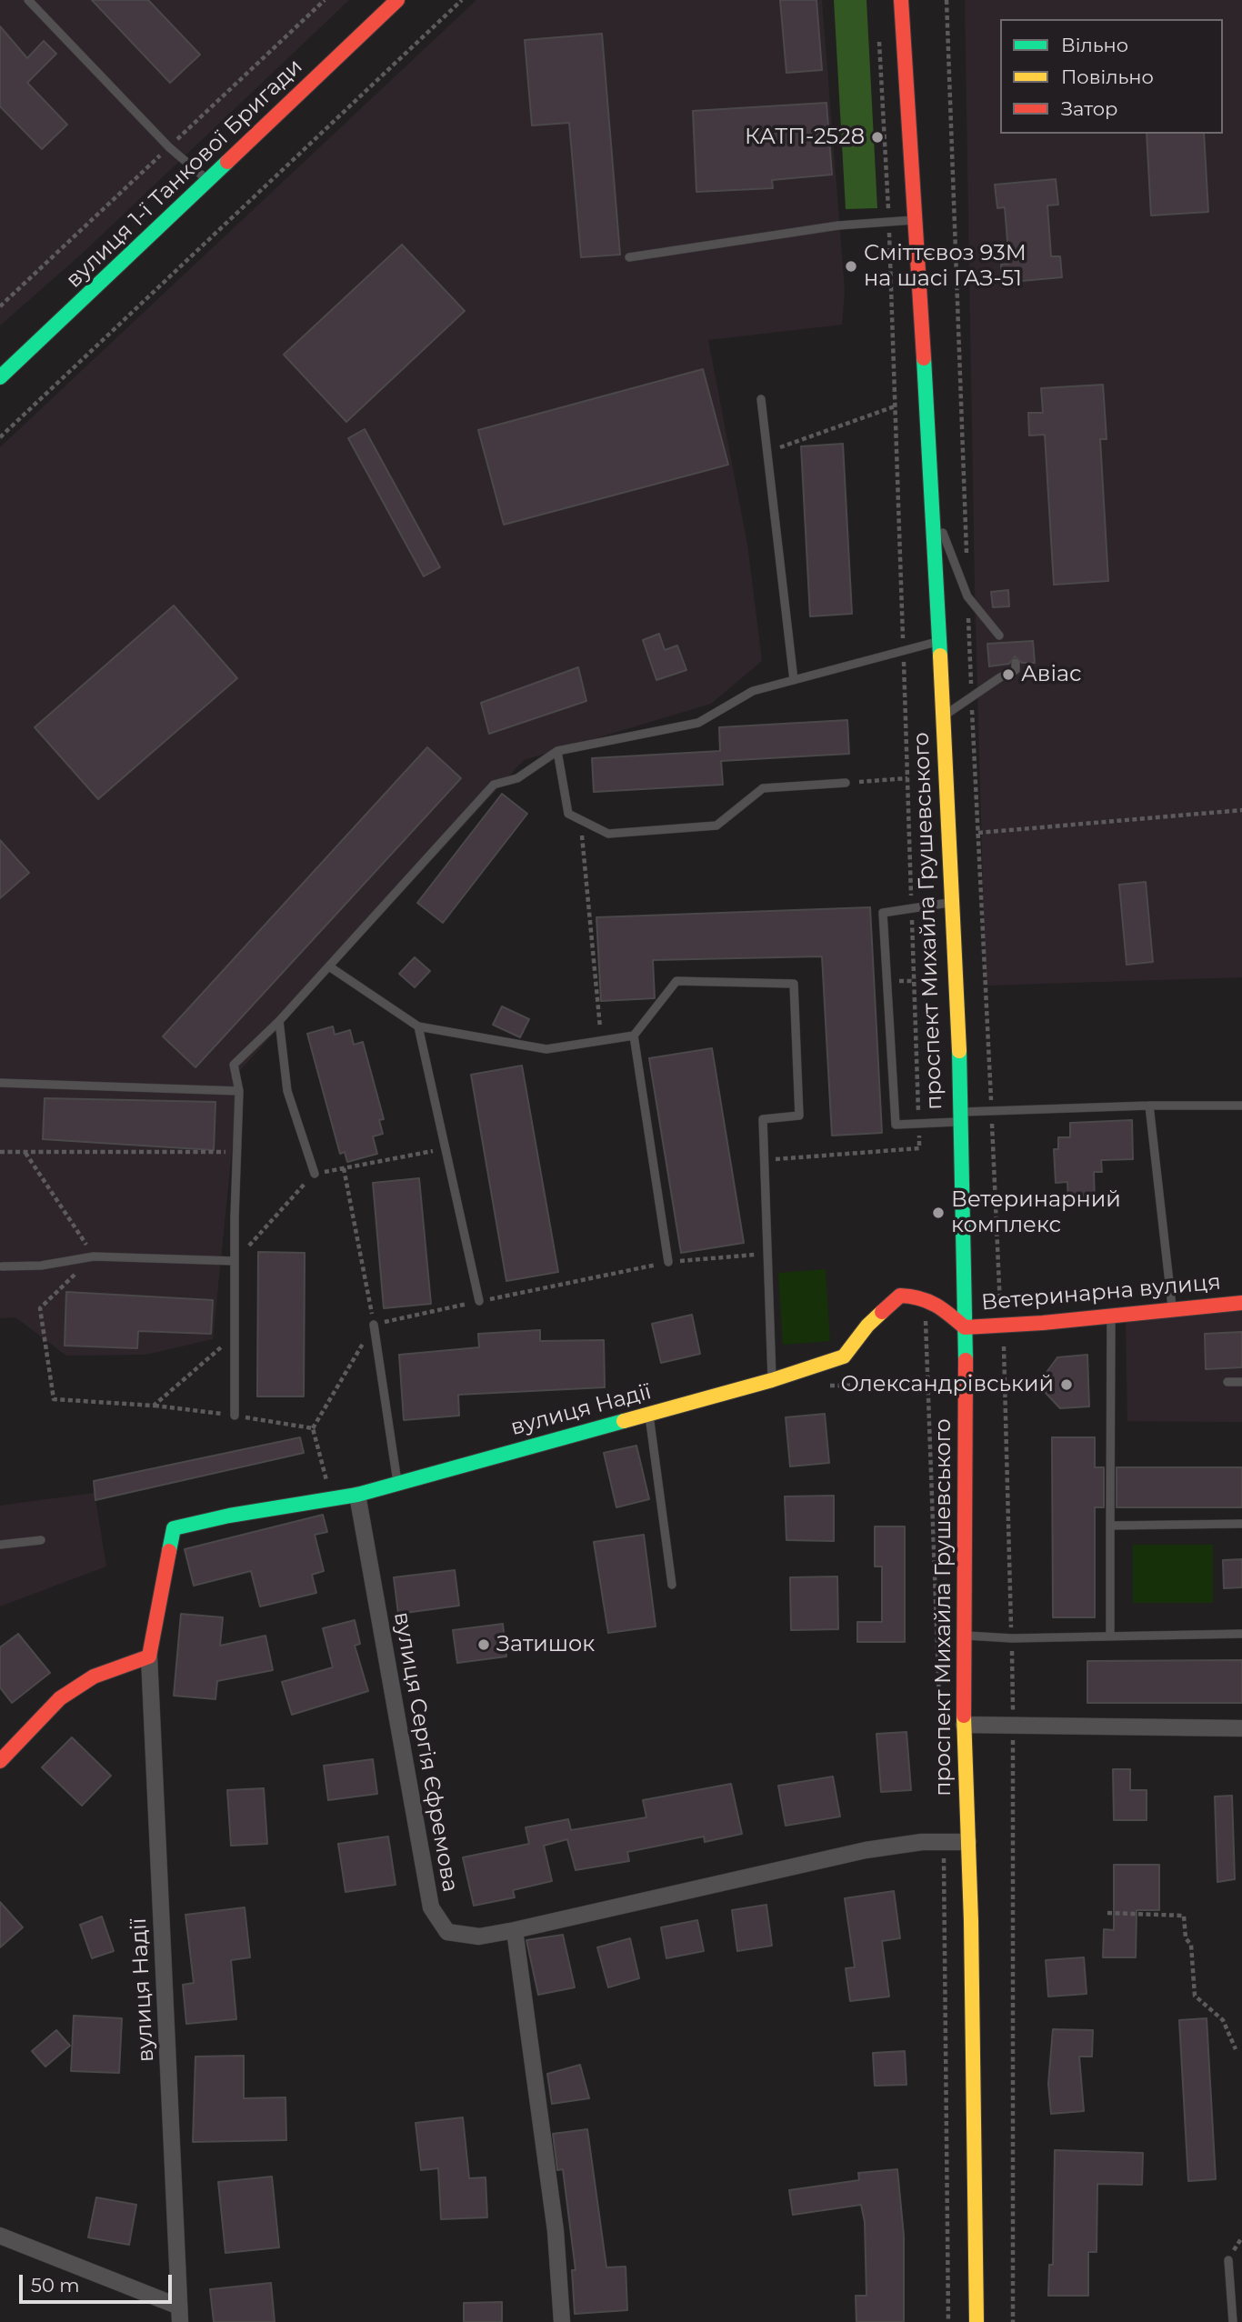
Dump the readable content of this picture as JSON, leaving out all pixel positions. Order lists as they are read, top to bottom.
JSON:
{
  "streets": {
    "street": [
      "вулиця 1-ї Танкової Бригади",
      "проспект Михайла Грушевського",
      "Ветеринарна вулиця",
      "вулиця Надії",
      "вулиця Сергія Єфремова"
    ]
  },
  "crossings": [
    ["проспект Михайла Грушевського", "Ветеринарна вулиця"],
    ["вулиця Надії", "вулиця Сергія Єфремова"]
  ],
  "places": [
    "КАТП-2528",
    "Сміттєвоз 93М на шасі ГАЗ-51",
    "Авіас",
    "Ветеринарний комплекс",
    "Олександрівський",
    "Затишок"
  ],
  "legend": ["Вільно", "Повільно", "Затор"],
  "scale_bar": "50 m"
}
